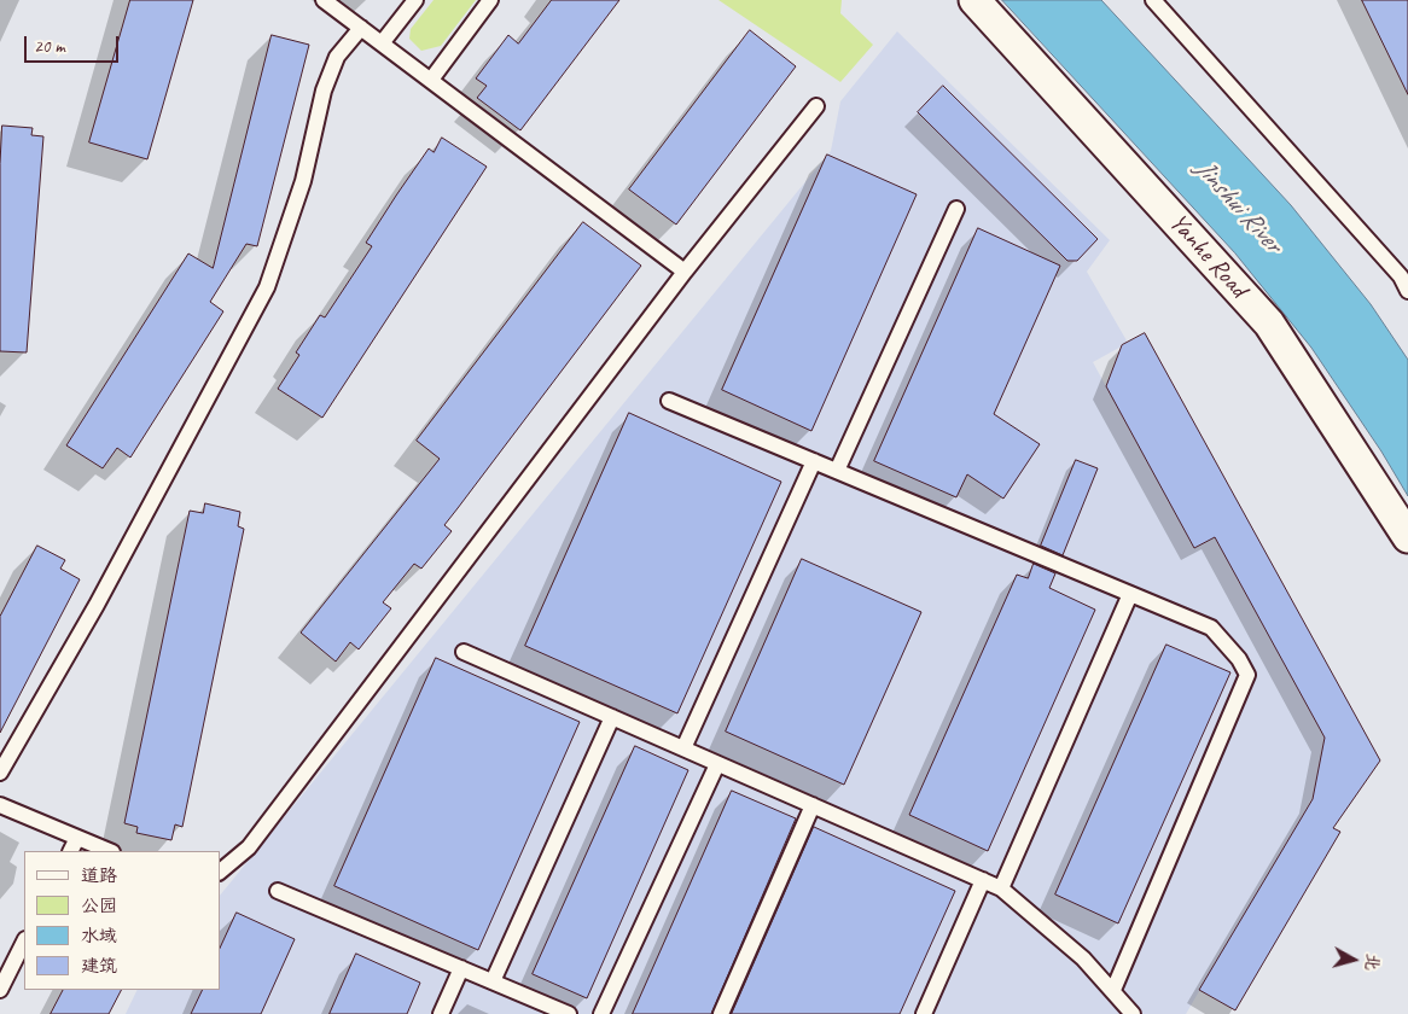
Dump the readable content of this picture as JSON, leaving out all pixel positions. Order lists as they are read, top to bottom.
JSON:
{
  "streets": {
    "street": ["Yanhe Road"]
  },
  "water": ["Jinshui River"],
  "legend": [
    "道路",
    "公园",
    "水域",
    "建筑"
  ],
  "scale_bar": "20 m",
  "north": "right"
}
